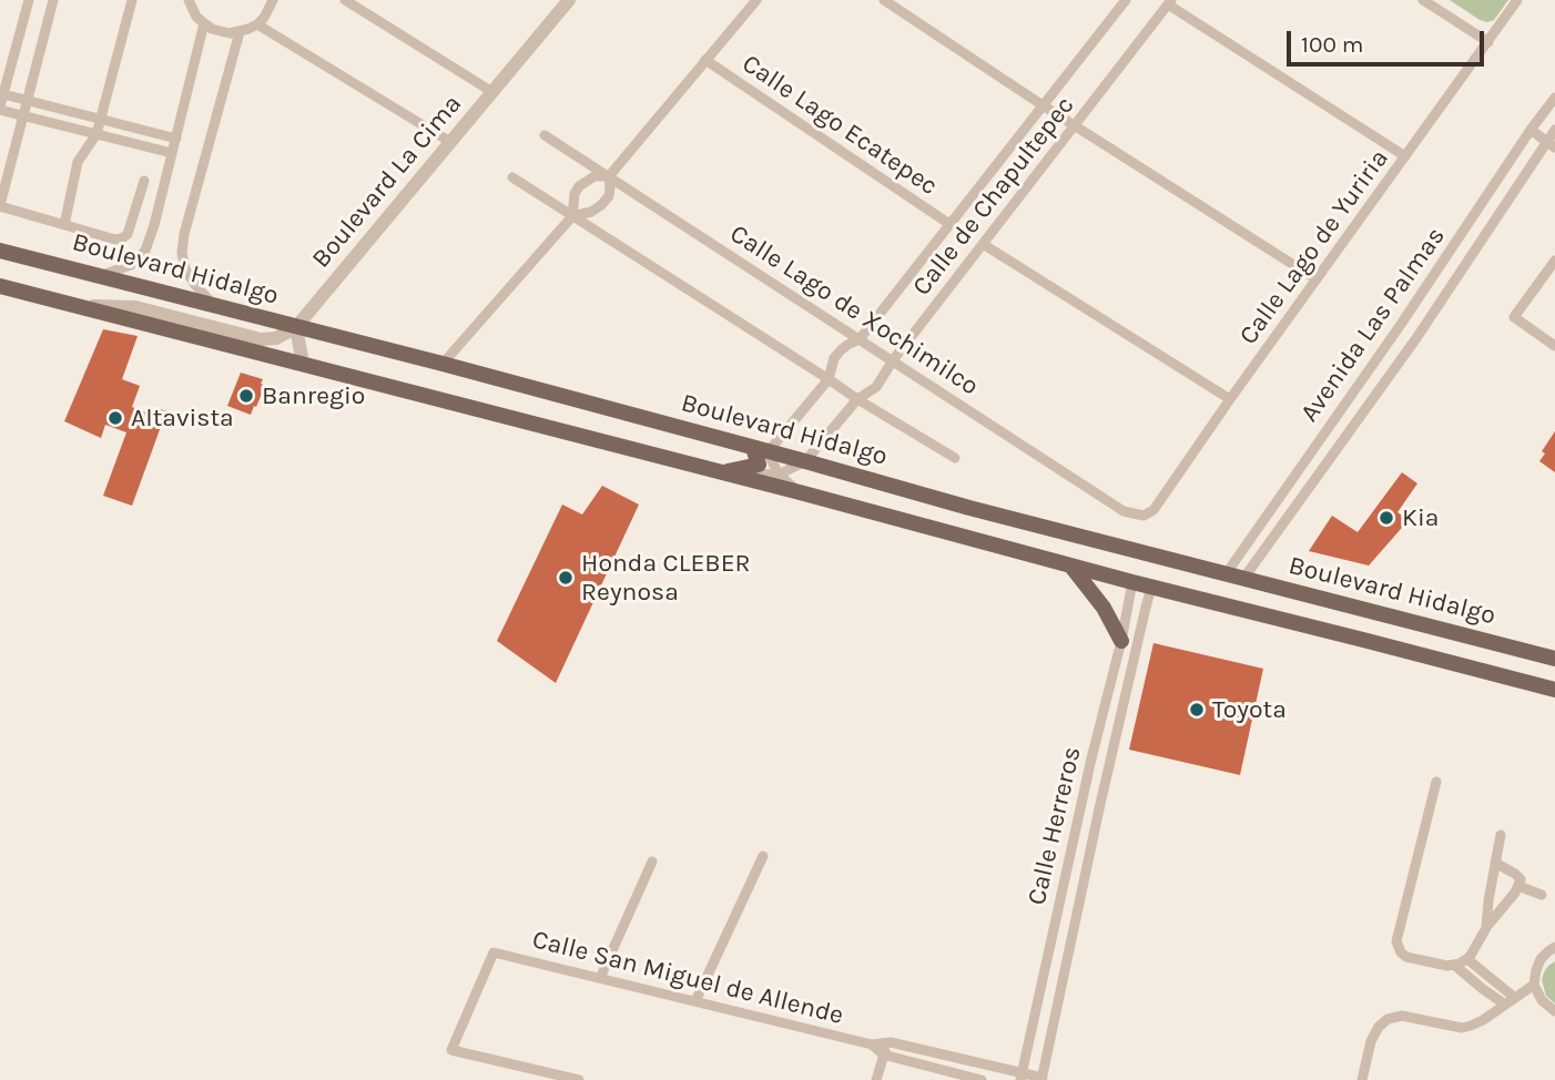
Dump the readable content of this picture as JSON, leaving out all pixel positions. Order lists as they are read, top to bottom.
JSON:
{
  "streets": {
    "main road": ["Boulevard Hidalgo"],
    "street": [
      "Calle Lago Ecatepec",
      "Boulevard La Cima",
      "Calle de Chapultepec",
      "Calle Lago de Yuriria",
      "Calle Lago de Xochimilco",
      "Avenida Las Palmas",
      "Calle Herreros",
      "Calle San Miguel de Allende"
    ]
  },
  "crossings": [
    ["Calle Lago Ecatepec", "Calle de Chapultepec"],
    ["Boulevard La Cima", "Boulevard Hidalgo"],
    ["Calle de Chapultepec", "Boulevard Hidalgo"],
    ["Calle de Chapultepec", "Calle Lago de Xochimilco"],
    ["Calle Lago de Yuriria", "Calle Lago de Xochimilco"],
    ["Boulevard Hidalgo", "Avenida Las Palmas"]
  ],
  "places": [
    "Banregio",
    "Altavista",
    "Kia",
    "Honda CLEBER Reynosa",
    "Toyota"
  ],
  "scale_bar": "100 m"
}
